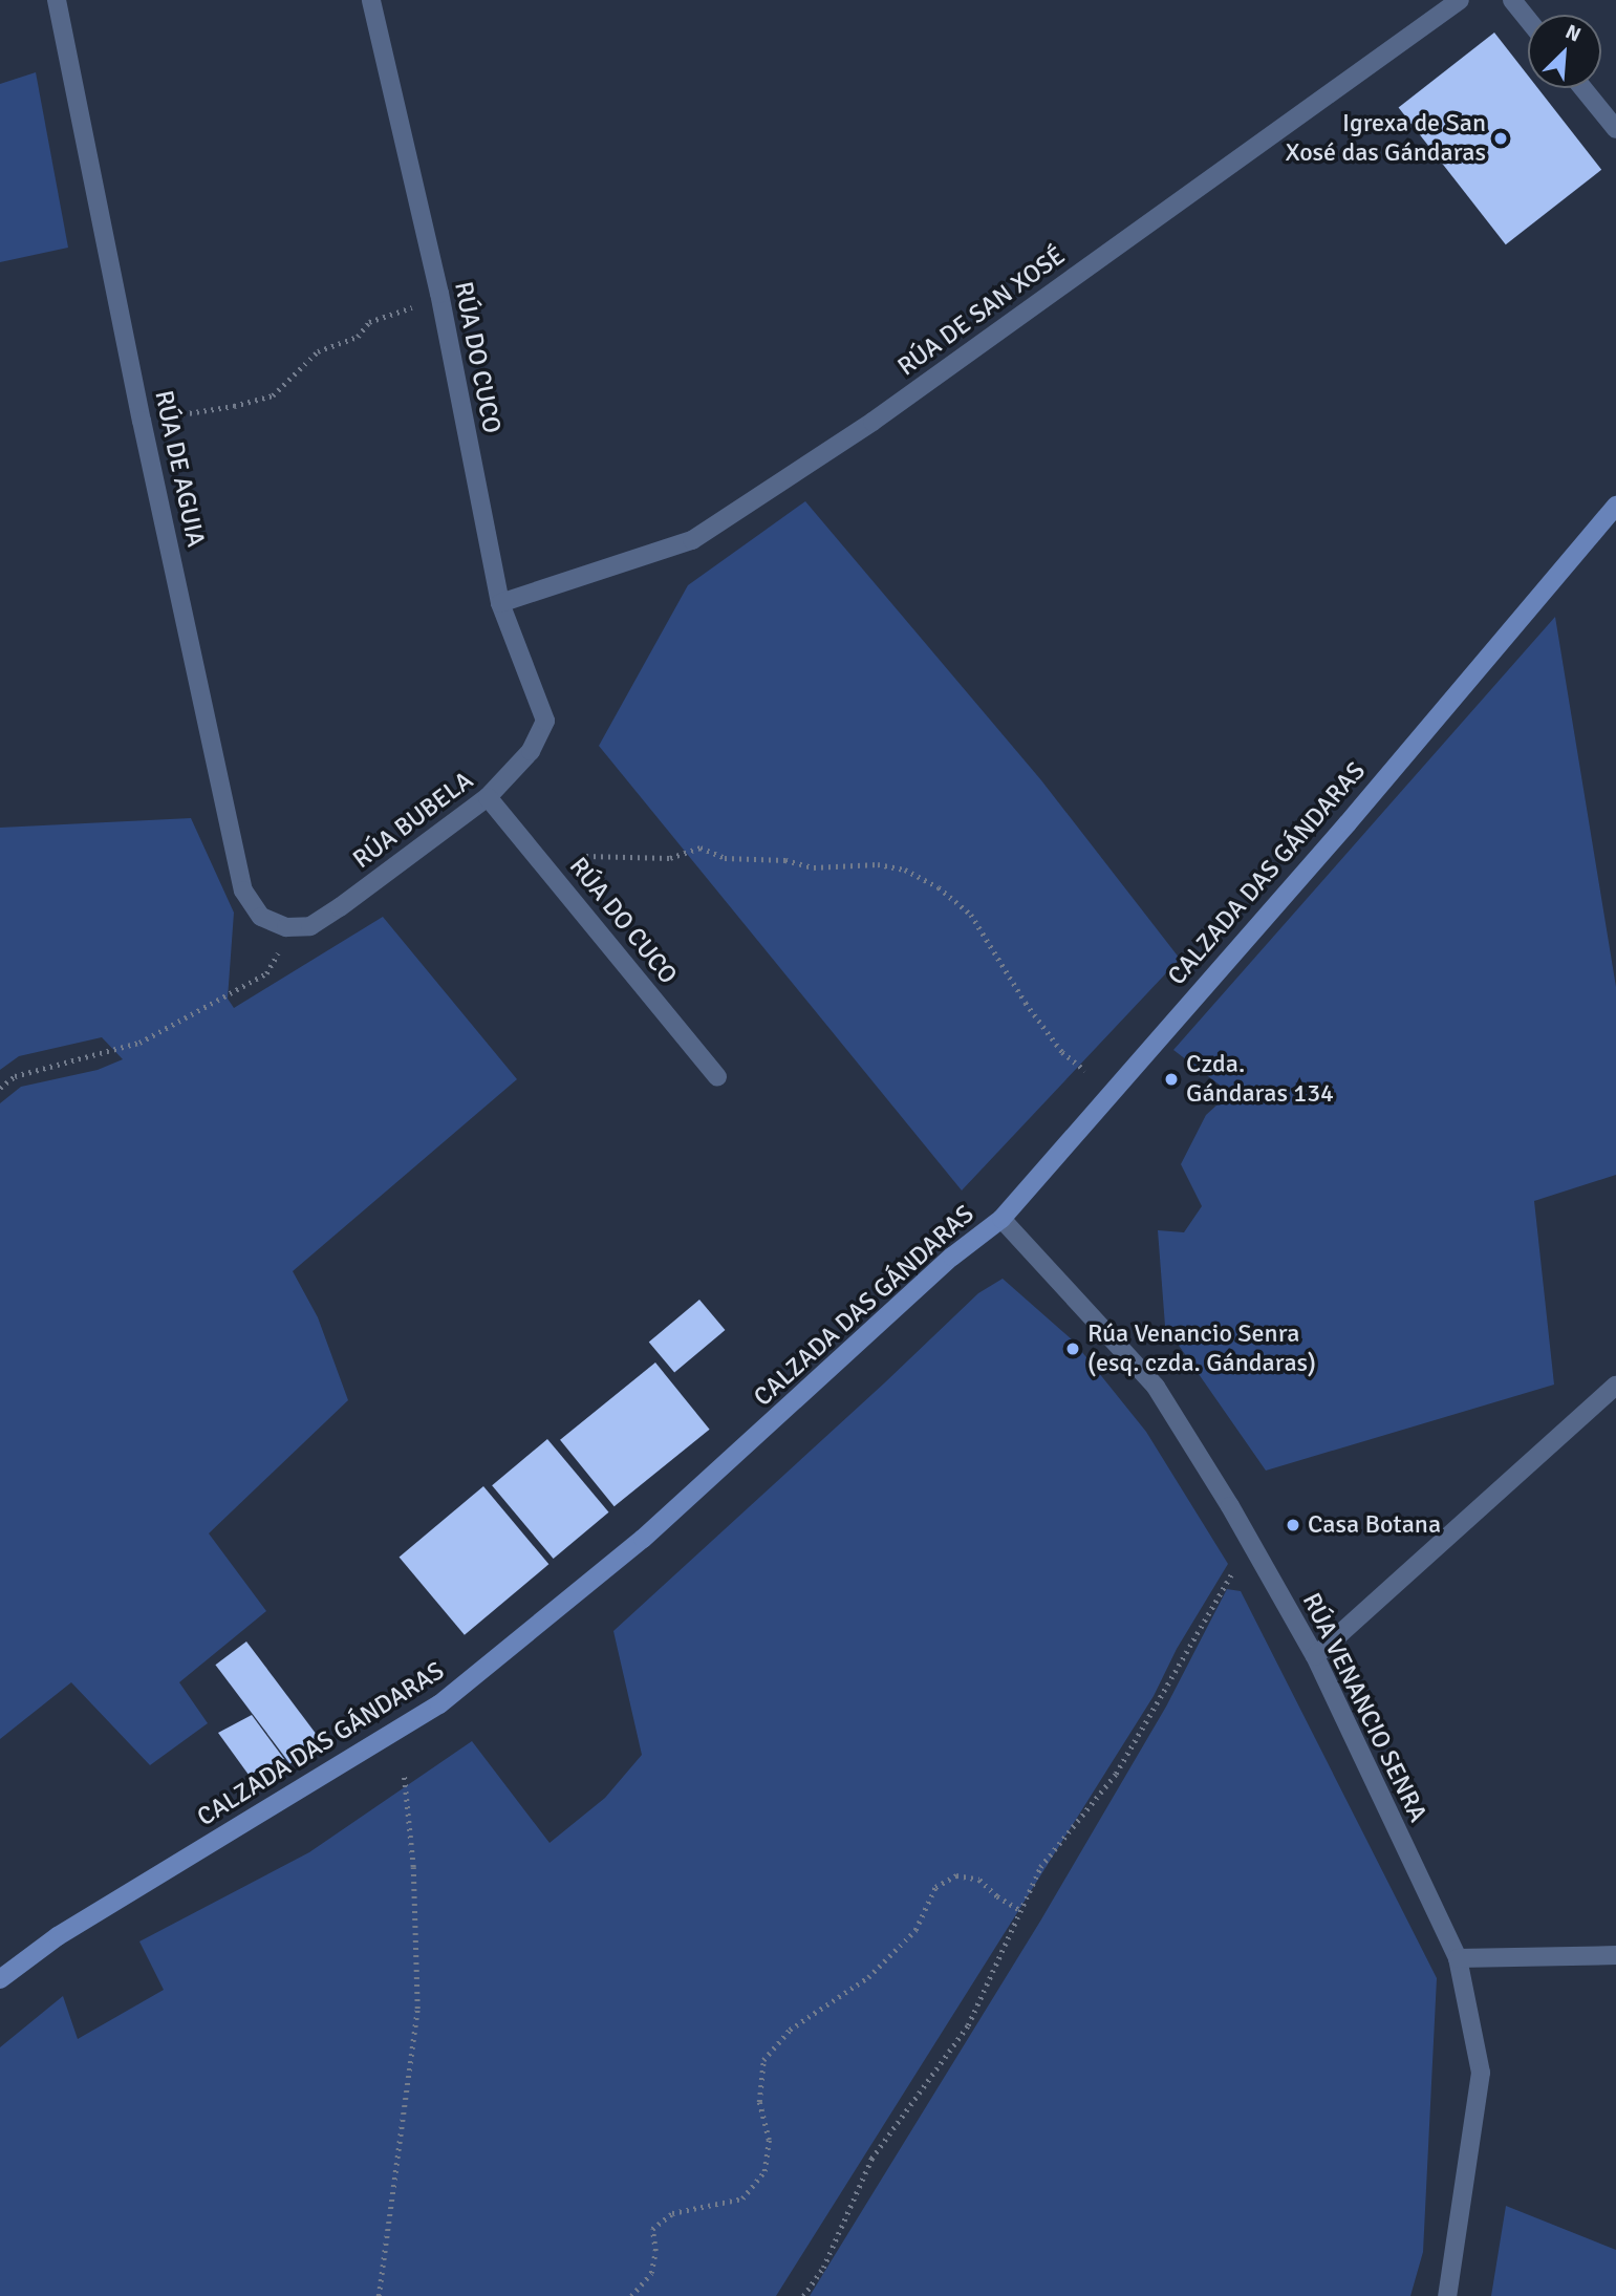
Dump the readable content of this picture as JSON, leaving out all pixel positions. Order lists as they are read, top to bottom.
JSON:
{
  "streets": {
    "main road": ["CALZADA DAS GÁNDARAS"],
    "street": [
      "RÚA DE SAN XOSÉ",
      "RÚA DO CUCO",
      "RÚA DE AGUIA",
      "RÚA BUBELA",
      "RÚA VENANCIO SENRA"
    ]
  },
  "crossings": [
    ["RÚA DE SAN XOSÉ", "RÚA DO CUCO"],
    ["RÚA DO CUCO", "RÚA BUBELA"],
    ["RÚA DE AGUIA", "RÚA BUBELA"],
    ["CALZADA DAS GÁNDARAS", "RÚA VENANCIO SENRA"]
  ],
  "places": [
    "Igrexa de San Xosé das Gándaras",
    "Czda. Gándaras 134",
    "Rúa Venancio Senra (esq. czda. Gándaras)",
    "Casa Botana"
  ],
  "north": "top right"
}
